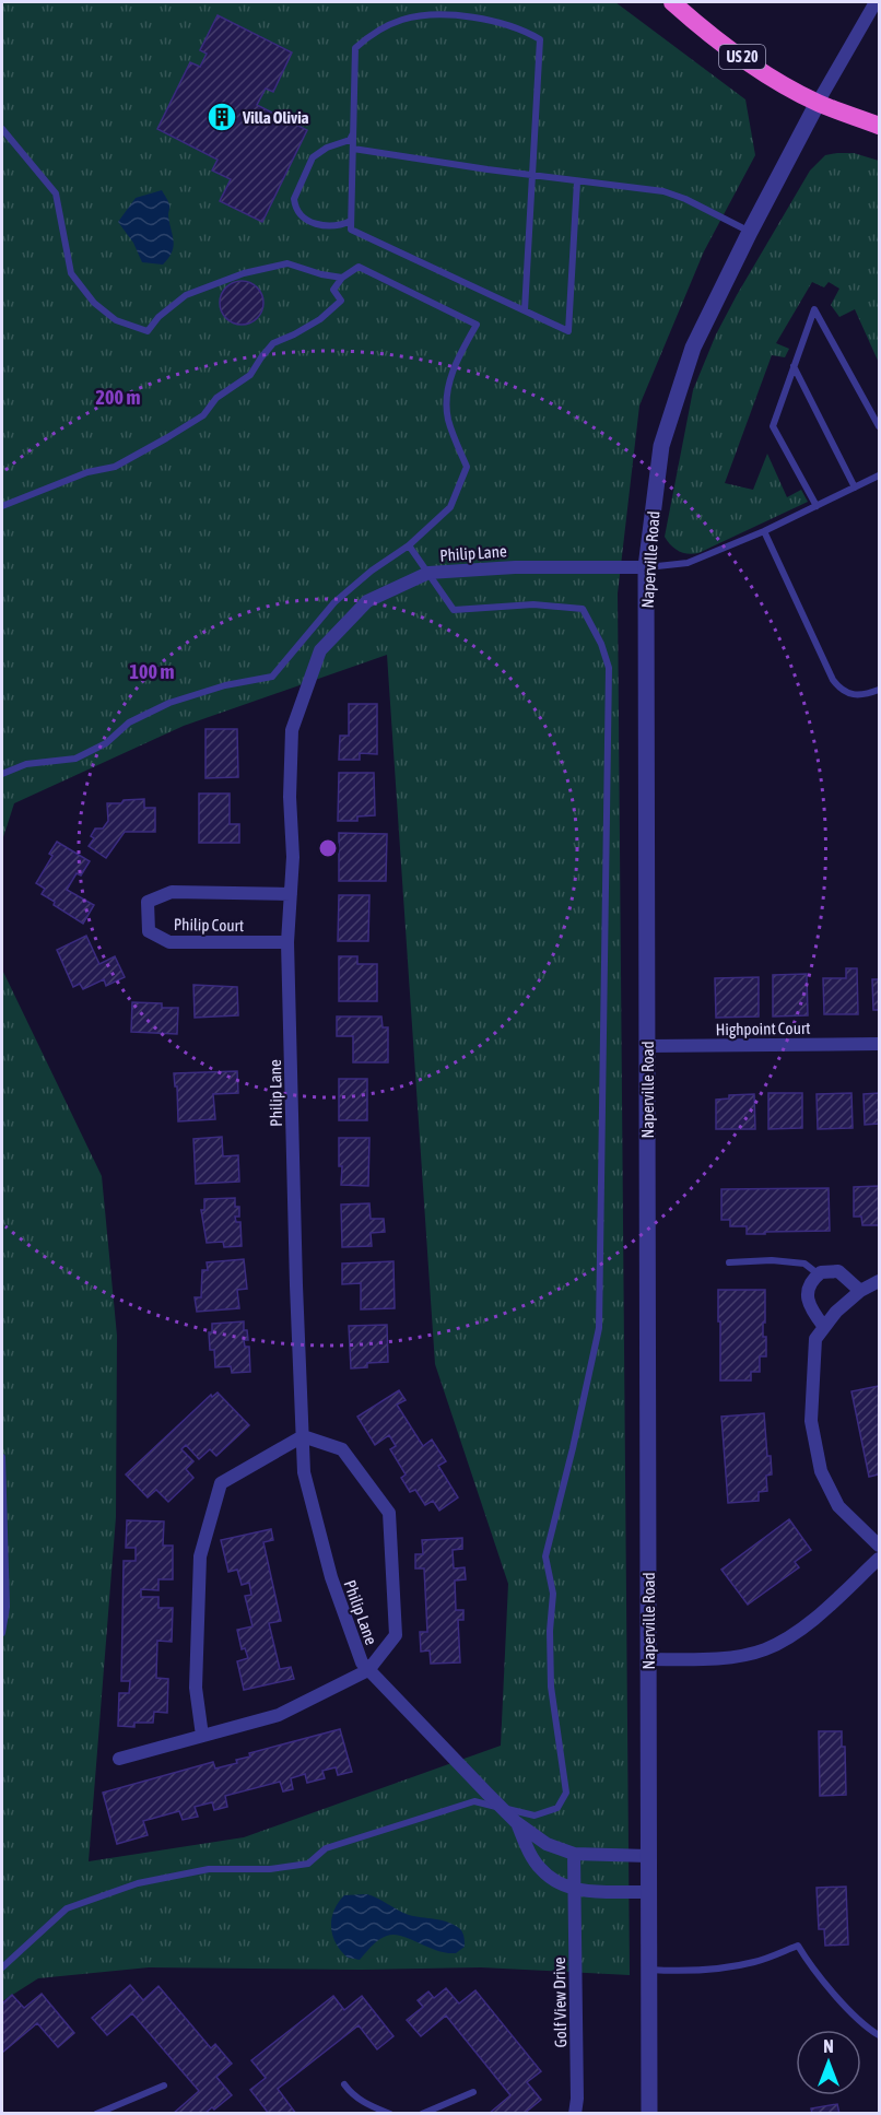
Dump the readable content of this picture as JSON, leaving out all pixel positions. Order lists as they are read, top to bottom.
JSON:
{
  "streets": {
    "highway": ["US 20"],
    "street": [
      "Philip Lane",
      "Naperville Road",
      "Philip Court",
      "Highpoint Court",
      "Golf View Drive"
    ]
  },
  "crossings": [
    ["US 20", "Naperville Road"],
    ["Philip Lane", "Naperville Road"],
    ["Philip Lane", "Philip Court"],
    ["Philip Lane", "Golf View Drive"],
    ["Naperville Road", "Highpoint Court"]
  ],
  "places": {
    "building": ["Villa Olivia"]
  },
  "north": "top",
  "rings": ["200 m", "100 m"]
}
